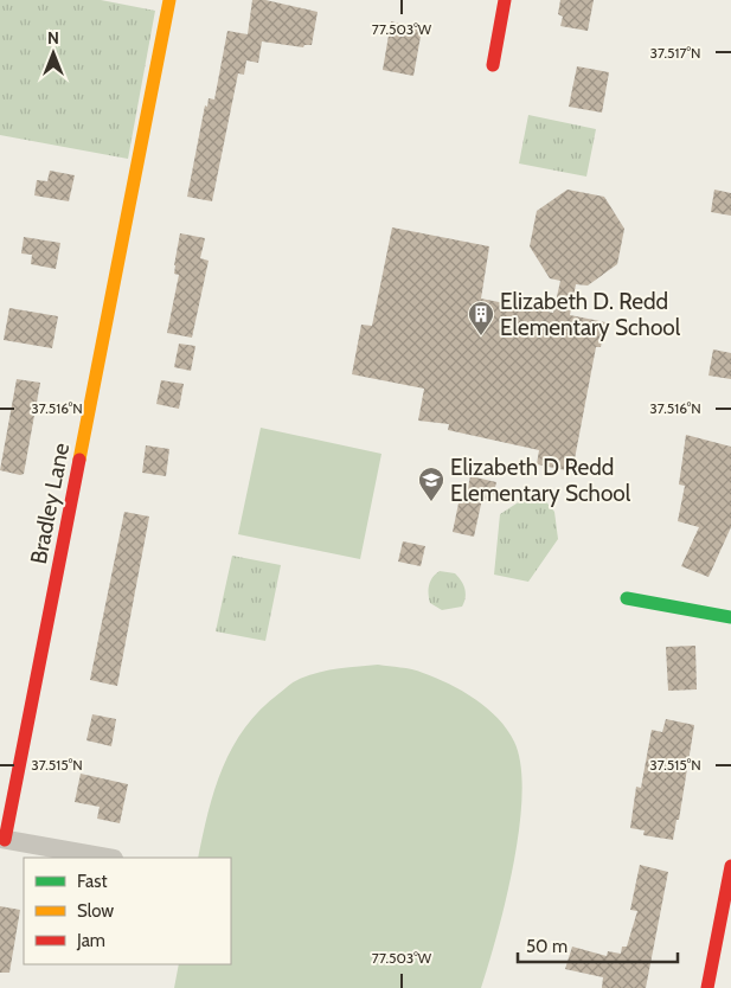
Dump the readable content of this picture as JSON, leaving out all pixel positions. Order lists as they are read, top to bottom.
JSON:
{
  "streets": {
    "street": ["Bradley Lane"]
  },
  "places": {
    "building": ["Elizabeth D. Redd Elementary School"],
    "school or university": ["Elizabeth D Redd Elementary School"]
  },
  "legend": ["Fast", "Slow", "Jam"],
  "scale_bar": "50 m",
  "north": "top",
  "coordinates": [
    "77.503°W",
    "37.517°N",
    "37.516°N",
    "37.515°N"
  ]
}
